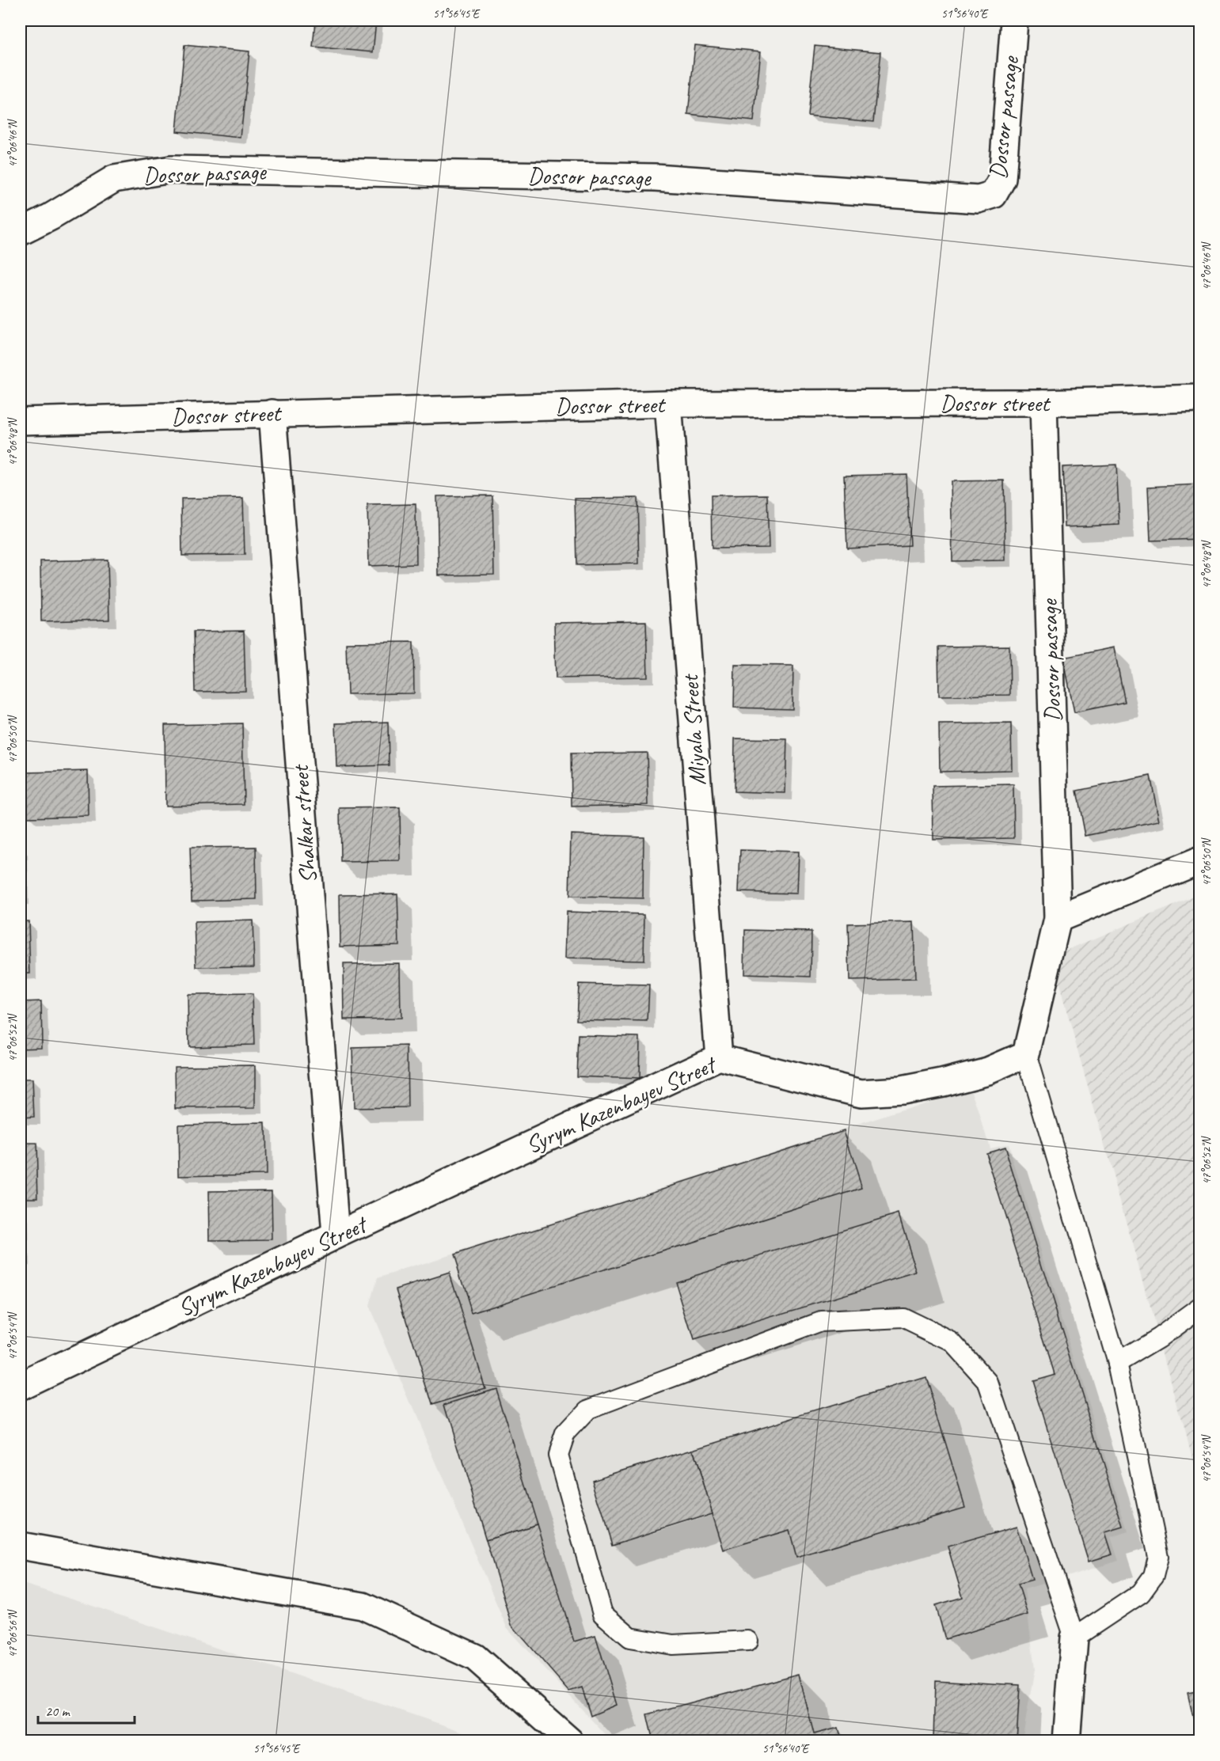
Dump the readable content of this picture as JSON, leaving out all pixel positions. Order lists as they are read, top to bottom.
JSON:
{
  "streets": {
    "street": [
      "Dossor passage",
      "Dossor street",
      "Miyala Street",
      "Shalkar street",
      "Syrym Kazenbayev Street"
    ]
  },
  "crossings": [
    ["Dossor passage", "Dossor street"],
    ["Dossor street", "Miyala Street"],
    ["Dossor street", "Shalkar street"],
    ["Miyala Street", "Syrym Kazenbayev Street"],
    ["Shalkar street", "Syrym Kazenbayev Street"]
  ],
  "scale_bar": "20 m",
  "coordinates": [
    "51°56'45\"E",
    "51°56'40\"E",
    "47°06'46\"N",
    "47°06'48\"N",
    "47°06'50\"N",
    "47°06'52\"N",
    "47°06'54\"N",
    "47°06'56\"N"
  ]
}
